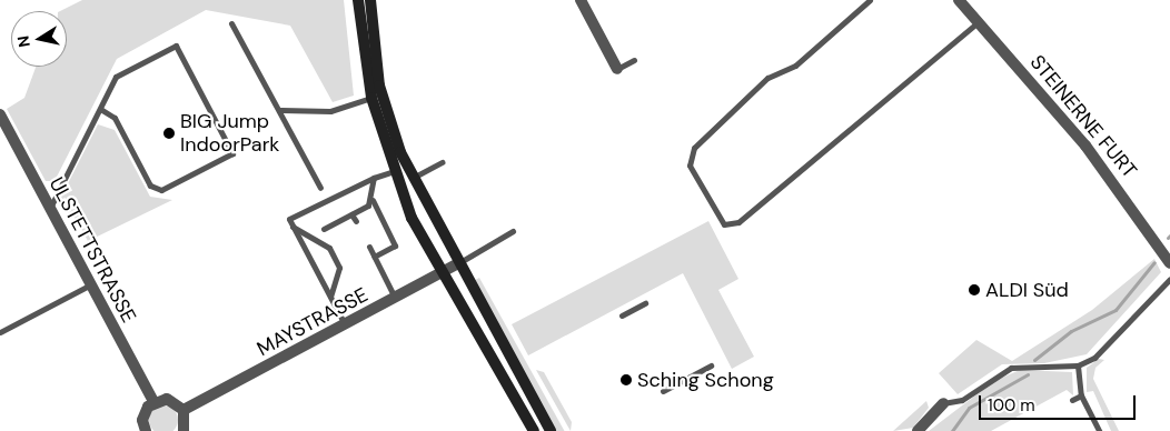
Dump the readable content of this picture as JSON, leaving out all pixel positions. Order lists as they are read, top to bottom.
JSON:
{
  "streets": {
    "street": ["STEINERNE FURT", "ULSTETTSTRASSE", "MAYSTRASSE"]
  },
  "places": ["BIG Jump IndoorPark", "ALDI Süd", "Sching Schong"],
  "scale_bar": "100 m",
  "north": "left"
}
